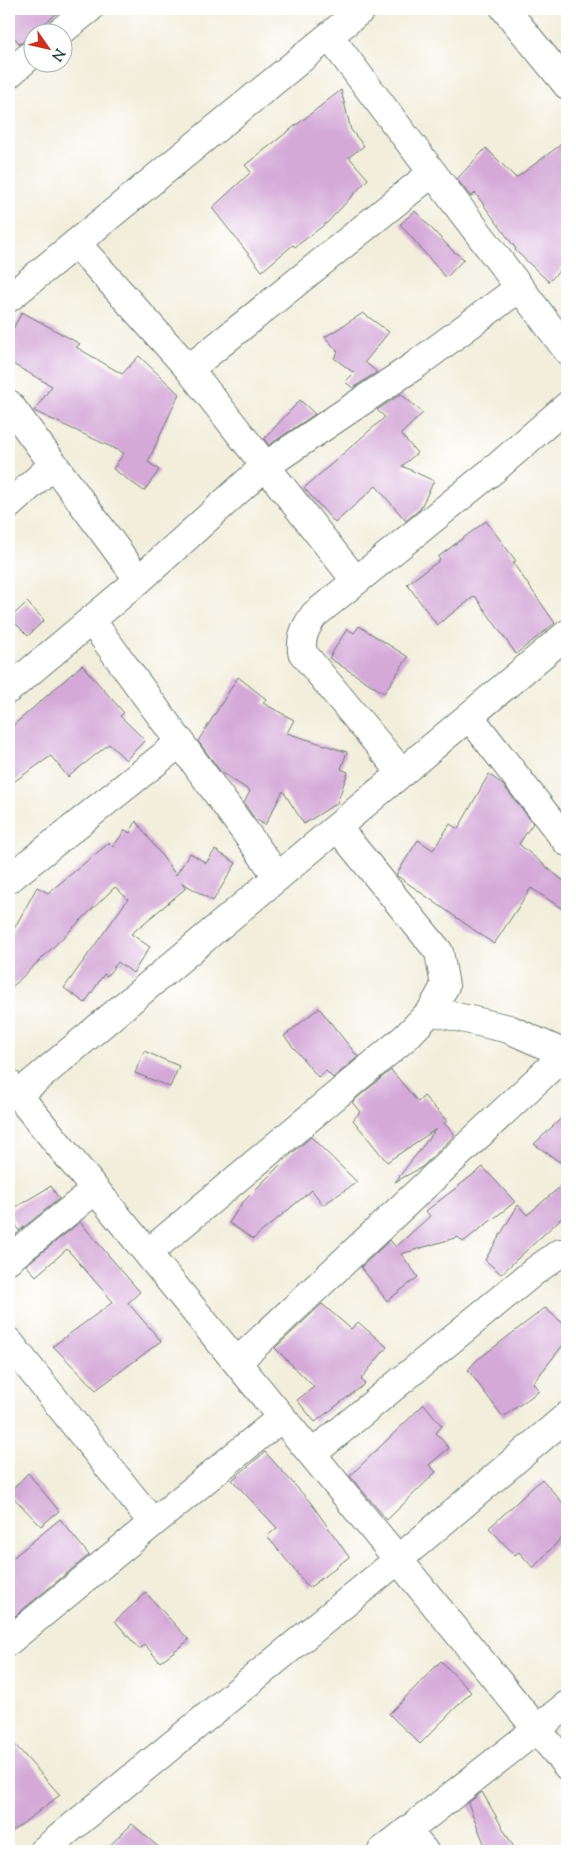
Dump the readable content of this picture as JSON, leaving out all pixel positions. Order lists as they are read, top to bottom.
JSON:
{
  "north": "bottom right"
}
